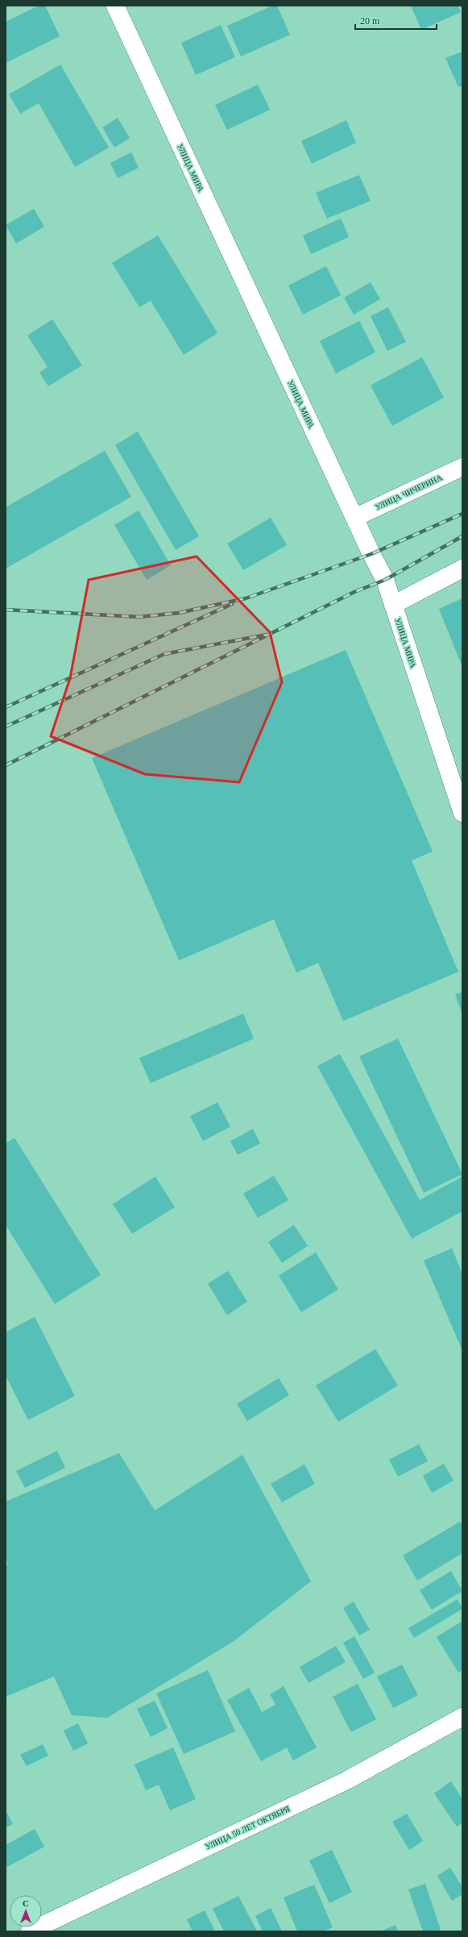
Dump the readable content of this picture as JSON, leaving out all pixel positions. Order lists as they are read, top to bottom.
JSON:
{
  "streets": {
    "street": ["УЛИЦА МИРА", "УЛИЦА ЧИЧЕРИНА", "УЛИЦА 50 ЛЕТ ОКТЯБРЯ"]
  },
  "crossings": [
    ["УЛИЦА МИРА", "УЛИЦА ЧИЧЕРИНА"]
  ],
  "scale_bar": "20 m",
  "north": "top"
}
